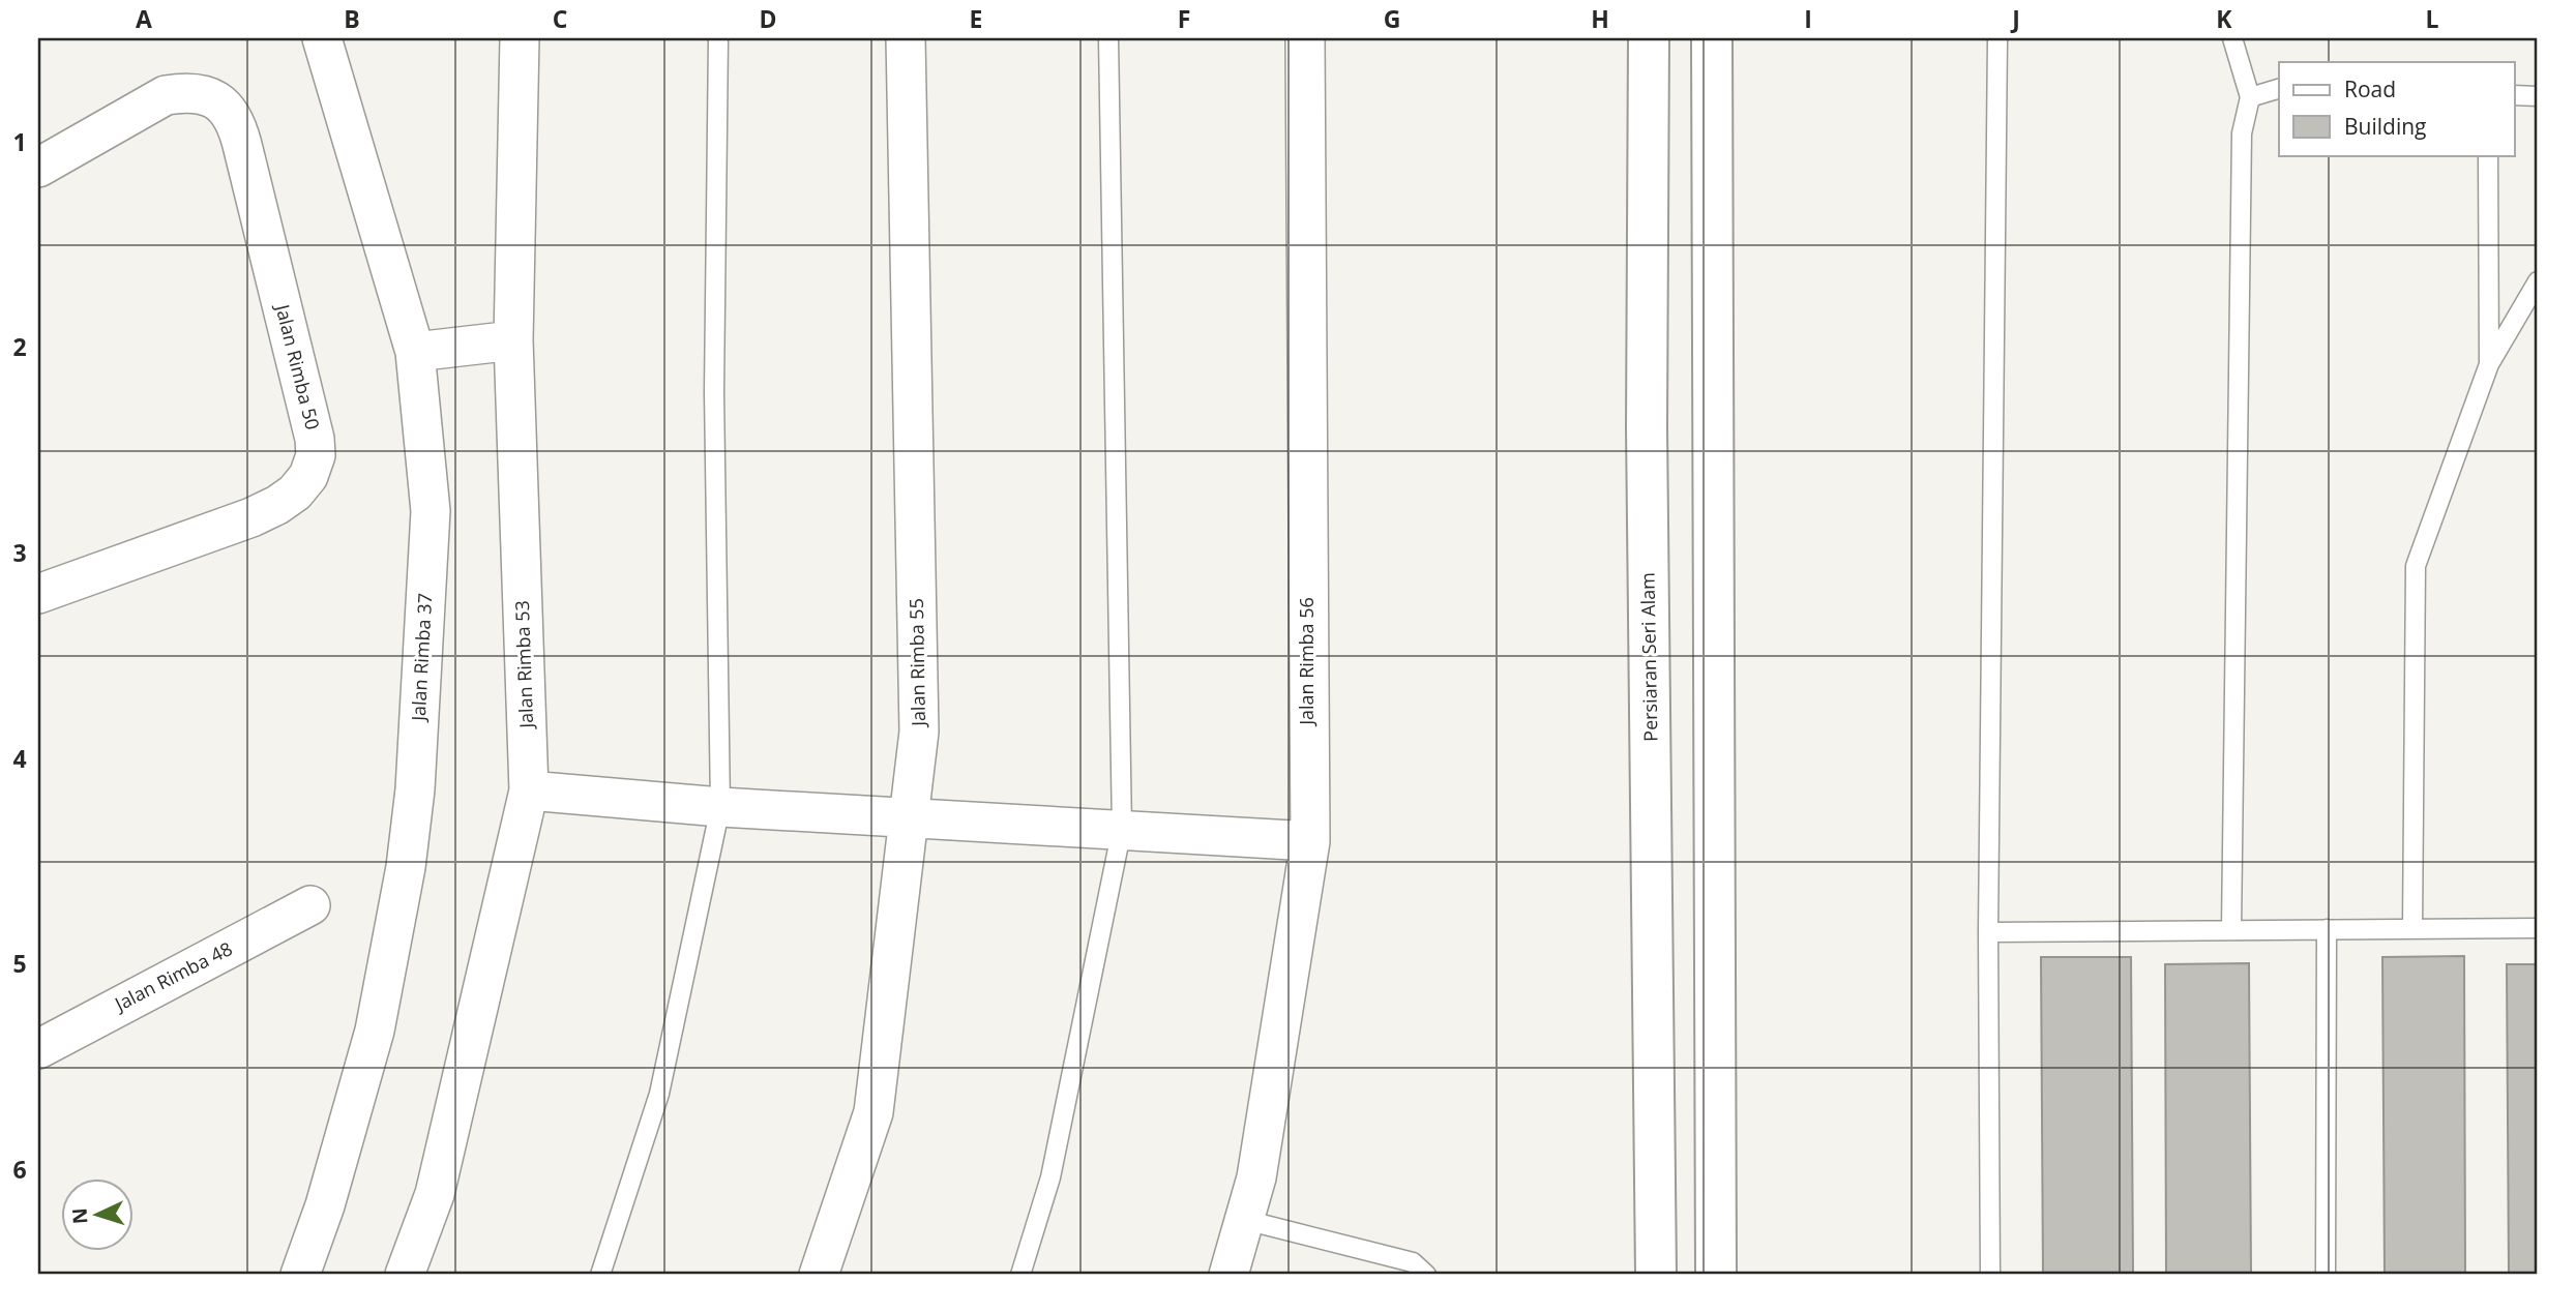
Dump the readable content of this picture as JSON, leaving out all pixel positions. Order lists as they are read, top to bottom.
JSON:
{
  "streets": {
    "street": [
      "Jalan Rimba 50",
      "Jalan Rimba 37",
      "Persiaran Seri Alam",
      "Jalan Rimba 56",
      "Jalan Rimba 55",
      "Jalan Rimba 53",
      "Jalan Rimba 48"
    ]
  },
  "legend": ["Road", "Building"],
  "north": "left",
  "grid": {
    "columns": [
      "A",
      "B",
      "C",
      "D",
      "E",
      "F",
      "G",
      "H",
      "I",
      "J",
      "K",
      "L"
    ],
    "rows": [
      "1",
      "2",
      "3",
      "4",
      "5",
      "6"
    ]
  }
}
